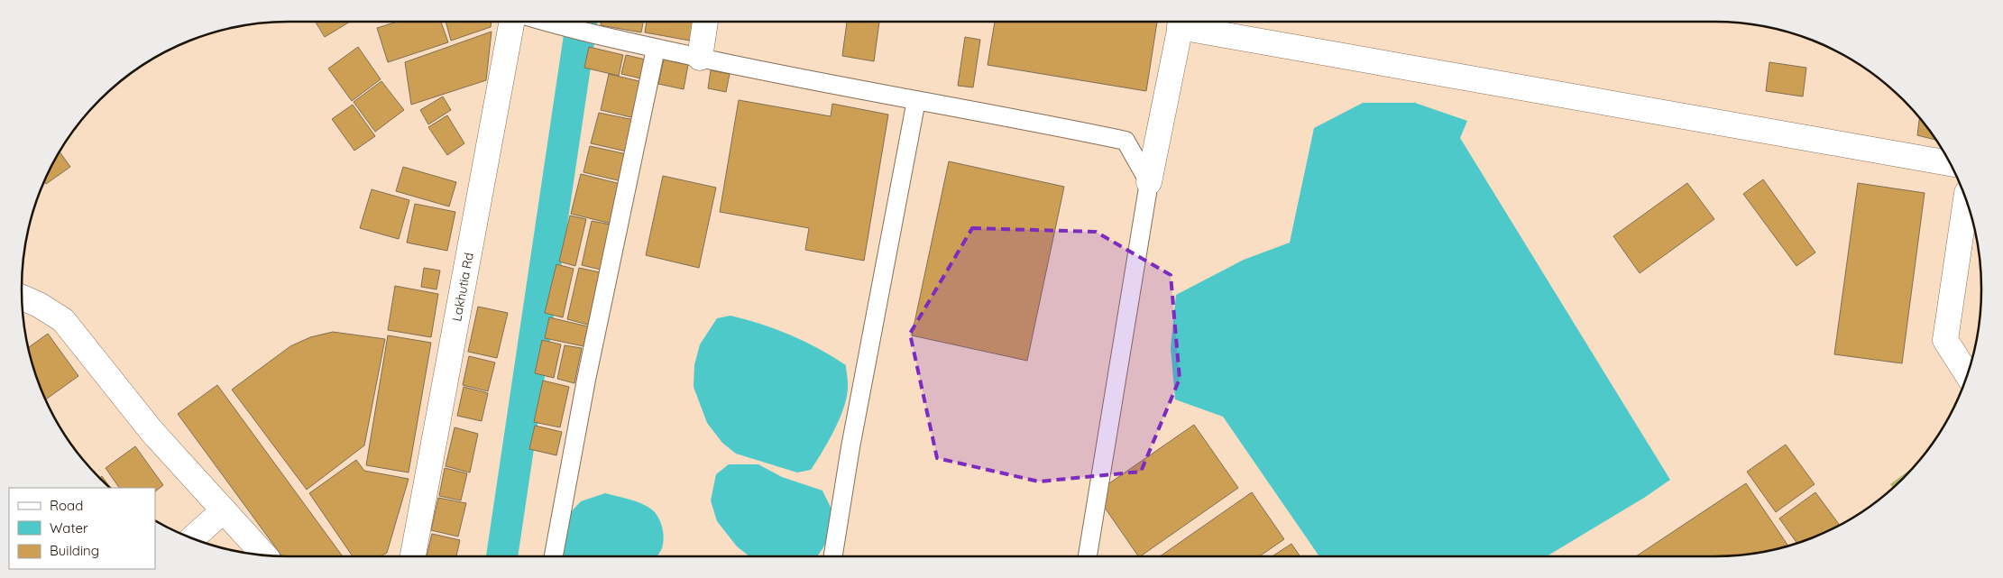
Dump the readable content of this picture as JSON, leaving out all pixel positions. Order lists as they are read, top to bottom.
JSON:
{
  "streets": {
    "street": ["Lakhutia Rd"]
  },
  "legend": ["Road", "Water", "Building"]
}
